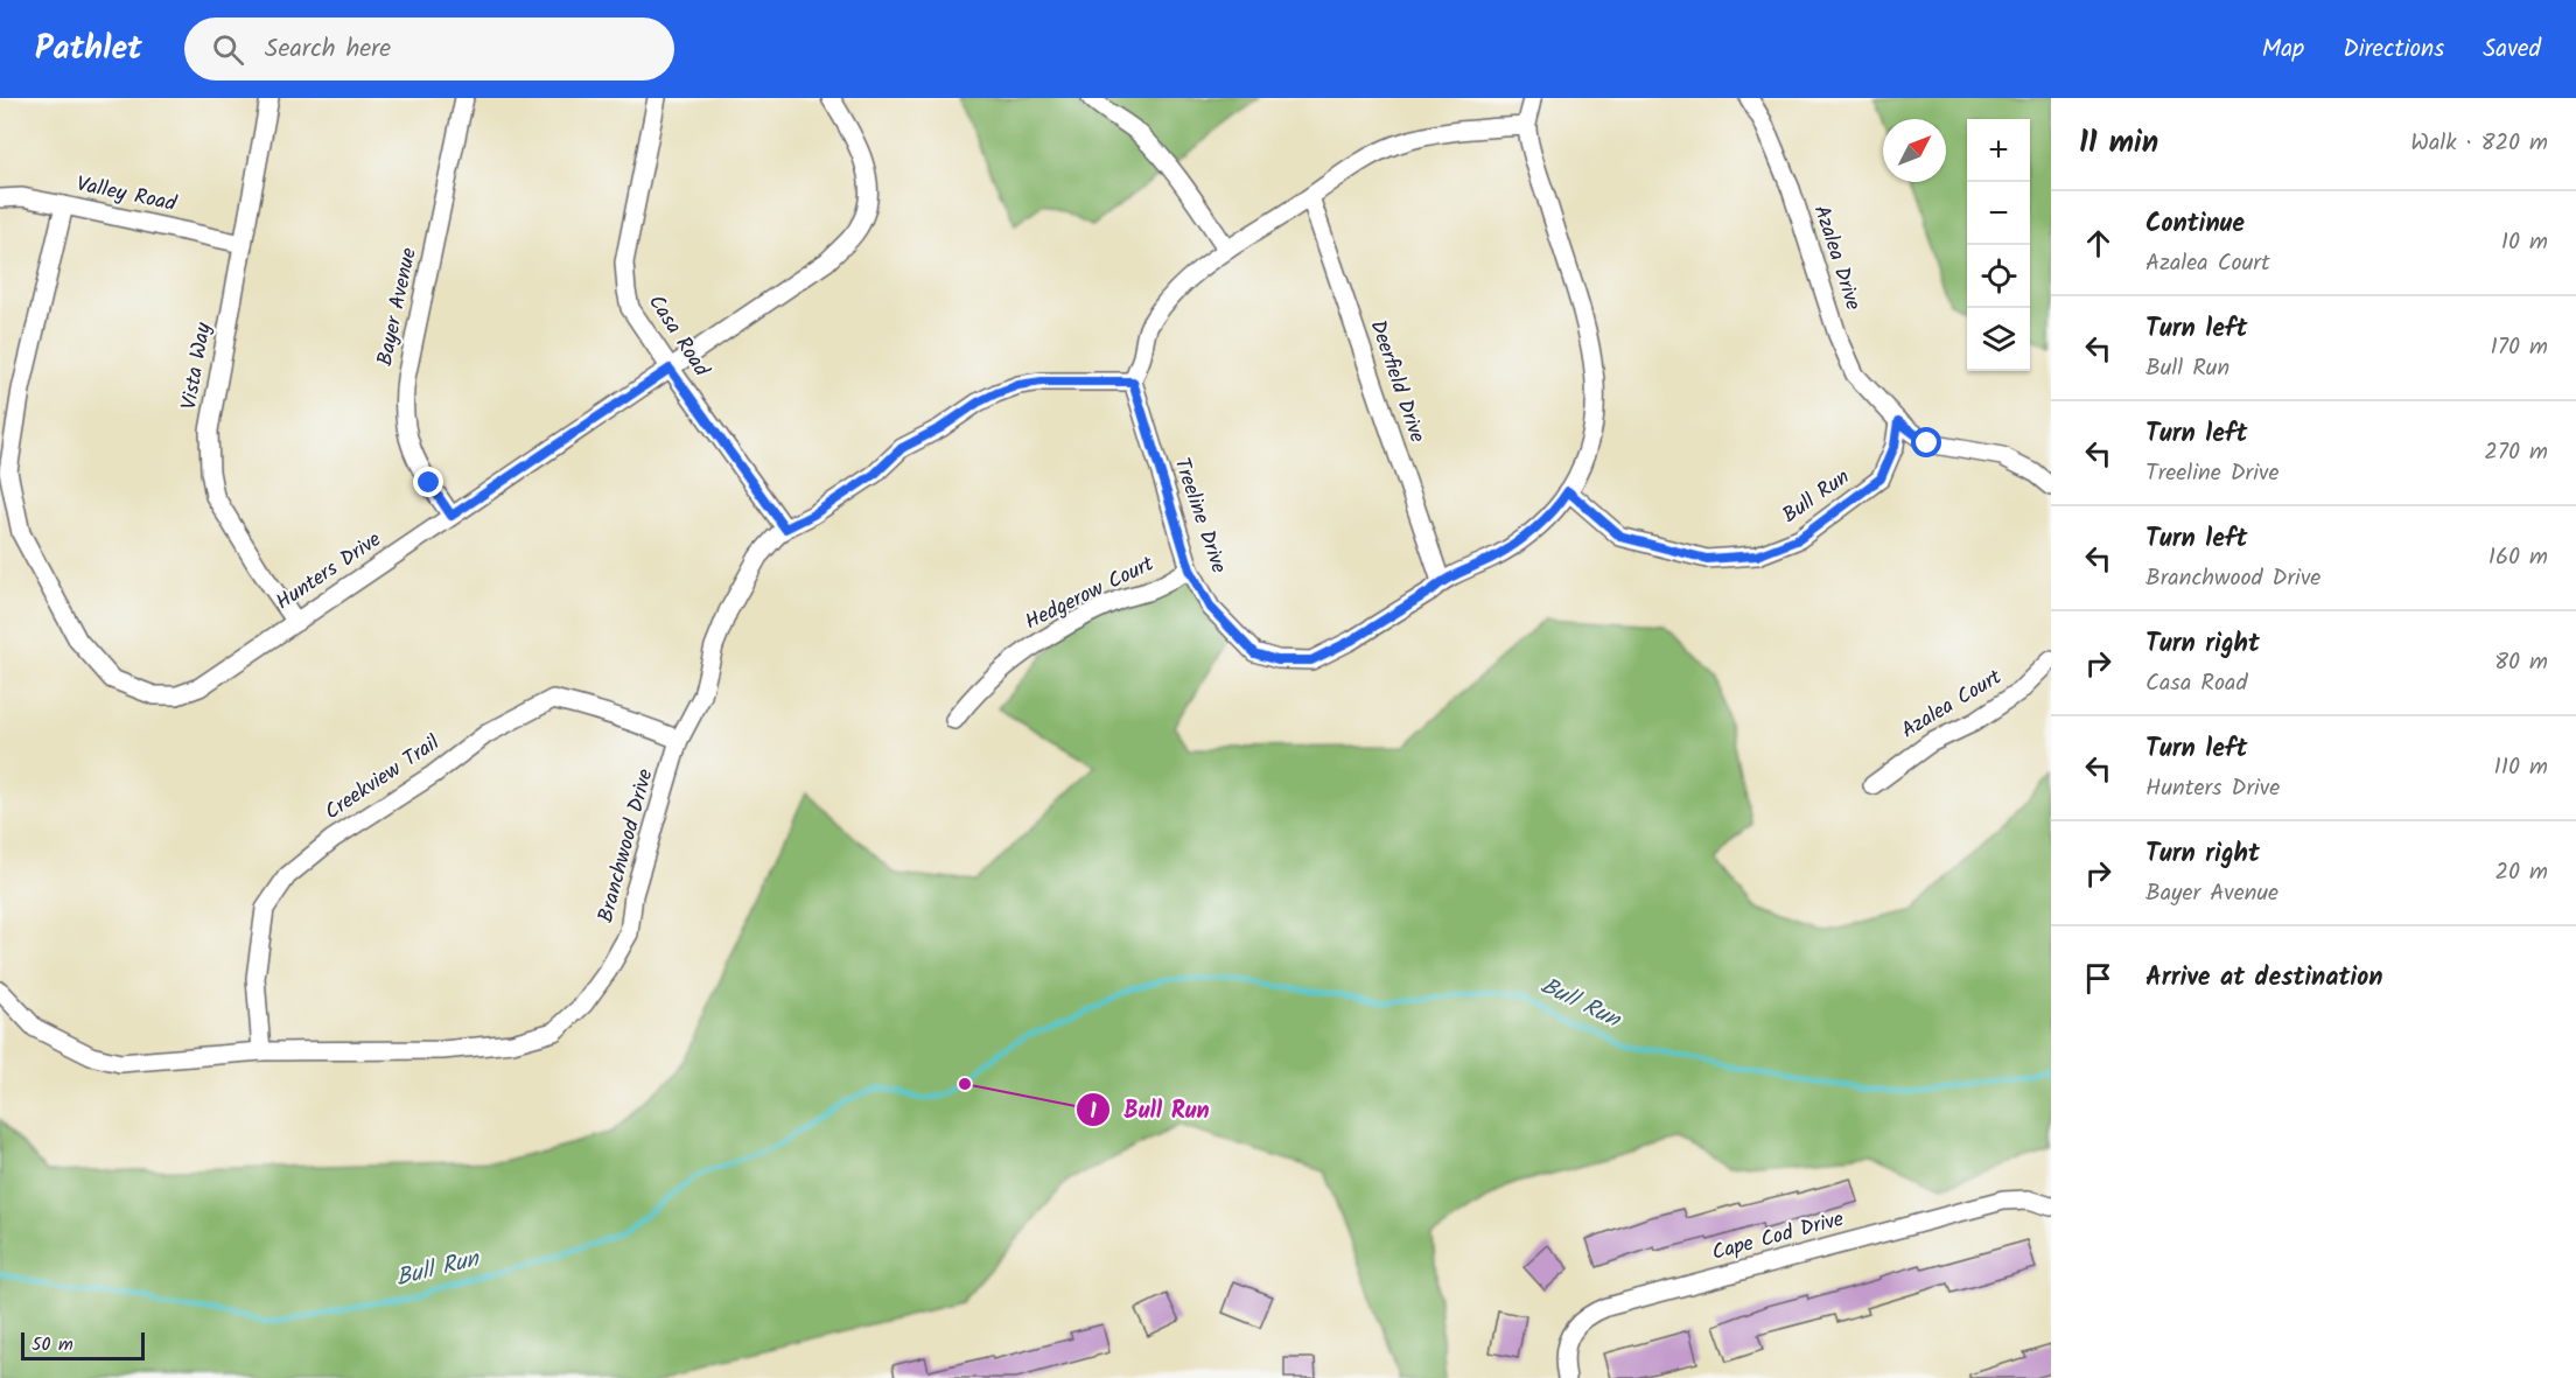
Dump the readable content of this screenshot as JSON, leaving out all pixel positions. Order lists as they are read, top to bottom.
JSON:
{
  "streets": {
    "street": [
      "Valley Road",
      "Azalea Drive",
      "Bayer Avenue",
      "Casa Road",
      "Vista Way",
      "Deerfield Drive",
      "Bull Run",
      "Treeline Drive",
      "Hunters Drive",
      "Hedgerow Court",
      "Azalea Court",
      "Creekview Trail",
      "Branchwood Drive",
      "Cape Cod Drive"
    ]
  },
  "crossings": [
    ["Valley Road", "Vista Way"],
    ["Valley Road", "Hunters Drive"],
    ["Azalea Drive", "Bull Run"],
    ["Bayer Avenue", "Hunters Drive"],
    ["Casa Road", "Hunters Drive"],
    ["Casa Road", "Branchwood Drive"],
    ["Vista Way", "Hunters Drive"],
    ["Deerfield Drive", "Treeline Drive"],
    ["Bull Run", "Treeline Drive"],
    ["Treeline Drive", "Hedgerow Court"],
    ["Treeline Drive", "Branchwood Drive"],
    ["Creekview Trail", "Branchwood Drive"]
  ],
  "water": ["Bull Run"],
  "places": ["Bull Run"],
  "scale_bar": "50 m",
  "north": "top right",
  "page": {
    "header": "Pathlet",
    "search": "Search here",
    "nav": ["Map", "Directions", "Saved"],
    "heading": ["11 min", "Walk · 820 m"],
    "map_buttons": ["+", "−"],
    "list": [
      ["Continue", "Azalea Court", "10 m"],
      ["Turn left", "Bull Run", "170 m"],
      ["Turn left", "Treeline Drive", "270 m"],
      ["Turn left", "Branchwood Drive", "160 m"],
      ["Turn right", "Casa Road", "80 m"],
      ["Turn left", "Hunters Drive", "110 m"],
      ["Turn right", "Bayer Avenue", "20 m"],
      "Arrive at destination"
    ],
    "scale": "50 m"
  }
}
